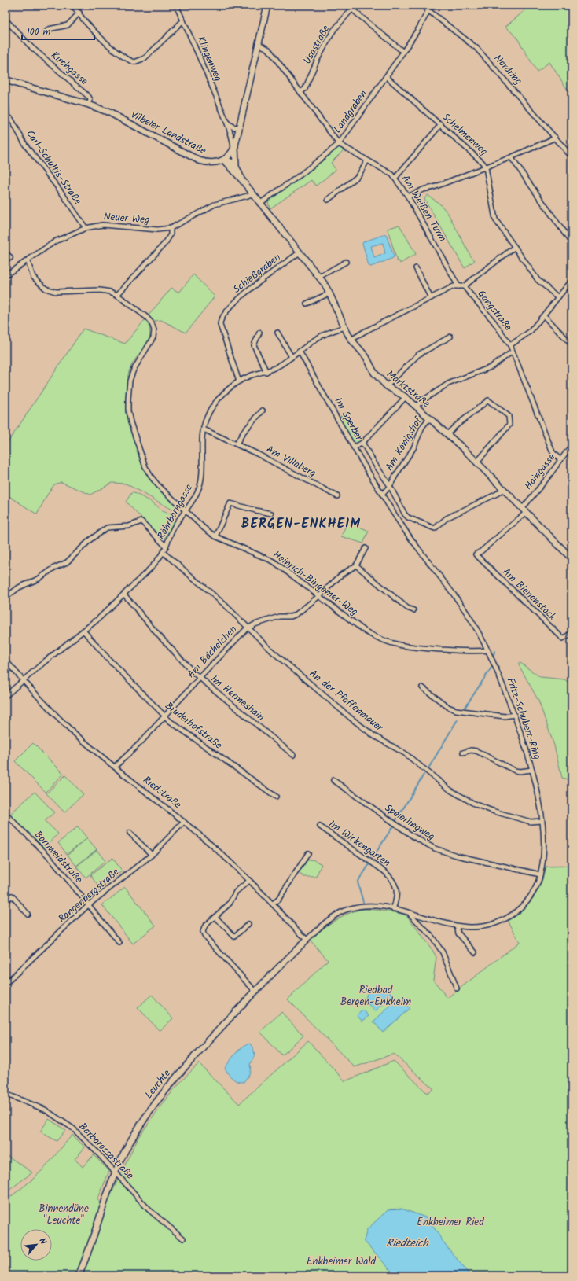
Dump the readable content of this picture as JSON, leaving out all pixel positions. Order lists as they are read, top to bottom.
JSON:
{
  "streets": {
    "street": [
      "Usastraße",
      "Klingenweg",
      "Kirchgasse",
      "Nordring",
      "Landgraben",
      "Vilbeler Landstraße",
      "Schelmenweg",
      "Carl-Schultis-Straße",
      "Am Weißen Turm",
      "Neuer Weg",
      "Schießgraben",
      "Gangstraße",
      "Marktstraße",
      "Im Sperber",
      "Am Königshof",
      "Am Villaberg",
      "Haingasse",
      "Röhrborngasse",
      "Heinrich-Bingemer-Weg",
      "Am Bienenstock",
      "Am Bächelchen",
      "Im Hermeshain",
      "An der Pfaffenmauer",
      "Fritz-Schubert-Ring",
      "Bruderhofstraße",
      "Riedstraße",
      "Speierlingweg",
      "Im Wickengarten",
      "Bornweidstraße",
      "Rangenbergstraße",
      "Leuchte",
      "Barbarossastraße"
    ]
  },
  "crossings": [
    ["Usastraße", "Am Weißen Turm"],
    ["Kirchgasse", "Vilbeler Landstraße"],
    ["Nordring", "Landgraben"],
    ["Landgraben", "Schelmenweg"],
    ["Landgraben", "Am Weißen Turm"],
    ["Landgraben", "Marktstraße"],
    ["Vilbeler Landstraße", "Marktstraße"],
    ["Carl-Schultis-Straße", "Neuer Weg"],
    ["Am Weißen Turm", "Gangstraße"],
    ["Neuer Weg", "Marktstraße"],
    ["Neuer Weg", "Heinrich-Bingemer-Weg"],
    ["Schießgraben", "Marktstraße"],
    ["Schießgraben", "Röhrborngasse"],
    ["Gangstraße", "Marktstraße"],
    ["Gangstraße", "Haingasse"],
    ["Marktstraße", "Im Sperber"],
    ["Marktstraße", "Am Königshof"],
    ["Marktstraße", "Haingasse"],
    ["Marktstraße", "Röhrborngasse"],
    ["Im Sperber", "Am Königshof"],
    ["Im Sperber", "Röhrborngasse"],
    ["Im Sperber", "Fritz-Schubert-Ring"],
    ["Am Königshof", "Fritz-Schubert-Ring"],
    ["Am Villaberg", "Röhrborngasse"],
    ["Haingasse", "Am Bienenstock"],
    ["Röhrborngasse", "Heinrich-Bingemer-Weg"],
    ["Röhrborngasse", "Im Hermeshain"],
    ["Röhrborngasse", "An der Pfaffenmauer"],
    ["Röhrborngasse", "Bruderhofstraße"],
    ["Röhrborngasse", "Riedstraße"],
    ["Heinrich-Bingemer-Weg", "Am Bächelchen"],
    ["Heinrich-Bingemer-Weg", "Fritz-Schubert-Ring"],
    ["Am Bächelchen", "Im Hermeshain"],
    ["Am Bächelchen", "An der Pfaffenmauer"],
    ["Am Bächelchen", "Bruderhofstraße"],
    ["Am Bächelchen", "Riedstraße"],
    ["An der Pfaffenmauer", "Fritz-Schubert-Ring"],
    ["Fritz-Schubert-Ring", "Riedstraße"],
    ["Fritz-Schubert-Ring", "Speierlingweg"],
    ["Fritz-Schubert-Ring", "Im Wickengarten"],
    ["Fritz-Schubert-Ring", "Leuchte"],
    ["Riedstraße", "Rangenbergstraße"],
    ["Riedstraße", "Leuchte"],
    ["Bornweidstraße", "Rangenbergstraße"],
    ["Leuchte", "Barbarossastraße"]
  ],
  "districts": ["BERGEN-ENKHEIM"],
  "water": ["Riedteich"],
  "parks": [
    "Riedbad Bergen-Enkheim",
    "Binnendüne \"Leuchte\"",
    "Enkheimer Ried",
    "Enkheimer Wald"
  ],
  "scale_bar": "100 m",
  "north": "top right"
}
